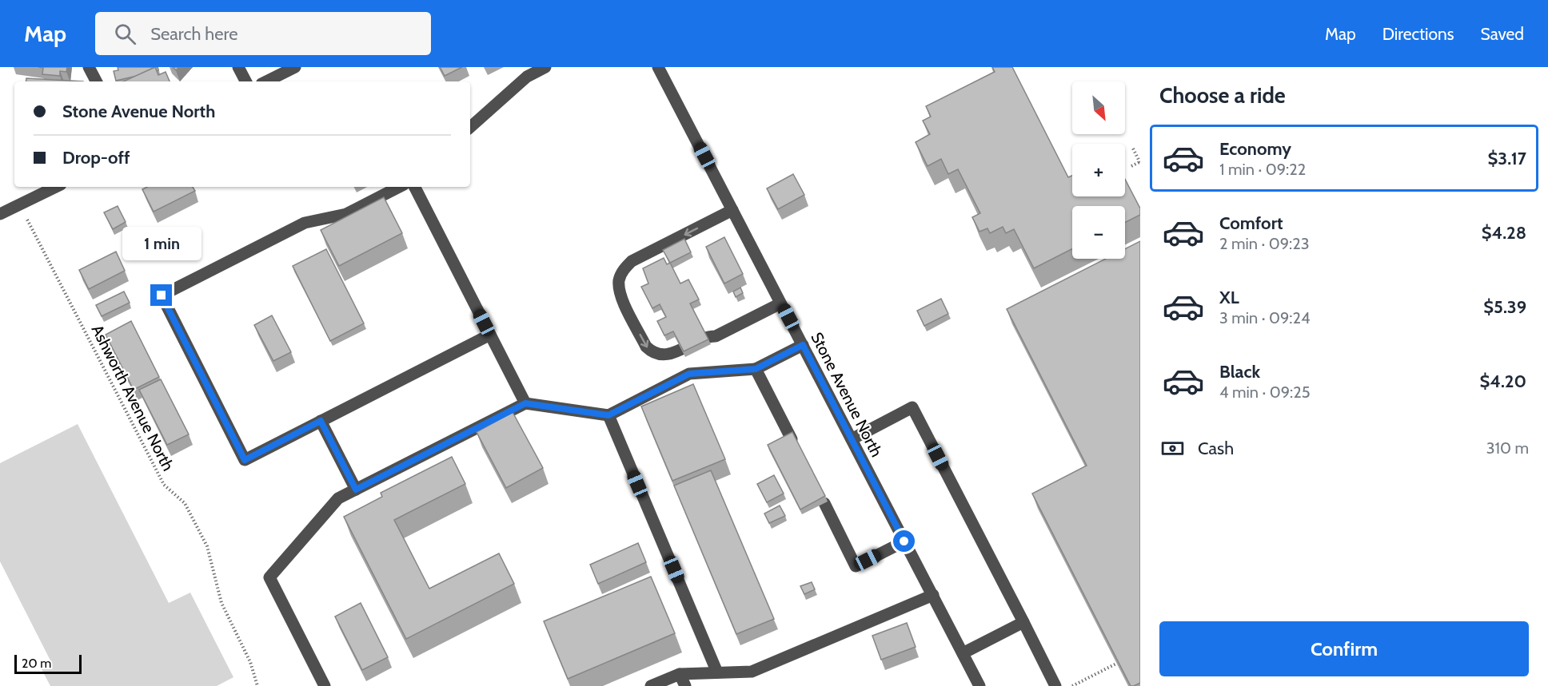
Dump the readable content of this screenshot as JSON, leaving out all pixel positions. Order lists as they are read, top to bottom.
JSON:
{
  "streets": {
    "street": ["Stone Avenue North"],
    "path": ["Ashworth Avenue North"]
  },
  "scale_bar": "20 m",
  "north": "bottom right",
  "page": {
    "header": "Map",
    "search": "Search here",
    "nav": ["Map", "Directions", "Saved"],
    "heading": "Choose a ride",
    "map_buttons": ["+", "−"],
    "banner": ["Stone Avenue North", "Drop-off"],
    "list": [
      {
        "name": "Economy",
        "note": "1 min · 09:22",
        "value": "$3.17"
      },
      {
        "name": "Comfort",
        "note": "2 min · 09:23",
        "value": "$4.28"
      },
      {
        "name": "XL",
        "note": "3 min · 09:24",
        "value": "$5.39"
      },
      {
        "name": "Black",
        "note": "4 min · 09:25",
        "value": "$4.20"
      }
    ],
    "bubble": "1 min",
    "pay": ["Cash", "310 m"],
    "buttons": "Confirm",
    "scale": "20 m"
  }
}
